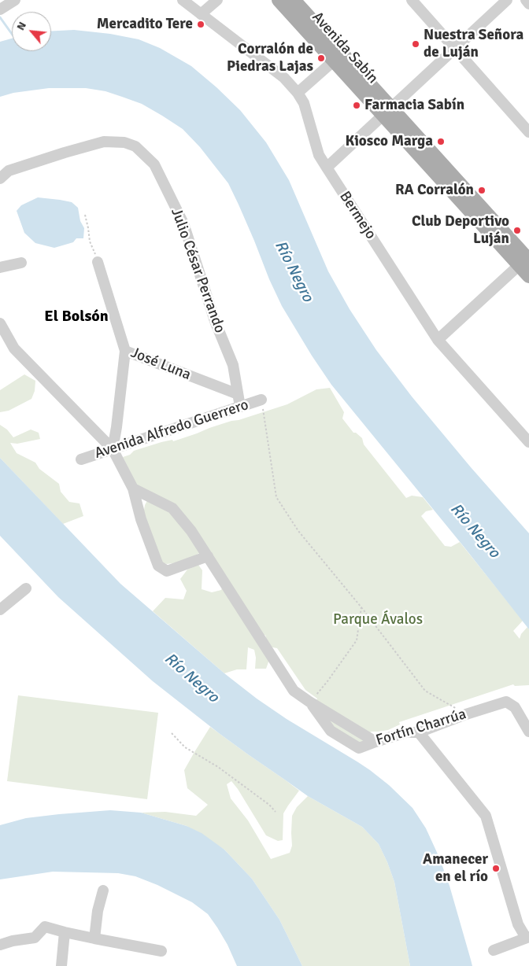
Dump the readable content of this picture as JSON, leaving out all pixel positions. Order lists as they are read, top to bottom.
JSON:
{
  "streets": {
    "main road": ["Avenida Sabín"],
    "street": [
      "Bermejo",
      "Julio César Perrando",
      "José Luna",
      "Avenida Alfredo Guerrero",
      "Fortín Charrúa"
    ]
  },
  "crossings": [
    ["Julio César Perrando", "José Luna"],
    ["Julio César Perrando", "Avenida Alfredo Guerrero"]
  ],
  "districts": ["El Bolsón"],
  "water": ["Río Negro"],
  "parks": ["Parque Ávalos"],
  "places": [
    "Mercadito Tere",
    "Nuestra Señora de Luján",
    "Corralón de Piedras Lajas",
    "Farmacia Sabín",
    "Kiosco Marga",
    "RA Corralón",
    "Club Deportivo Luján",
    "Amanecer en el río"
  ],
  "north": "top left"
}
